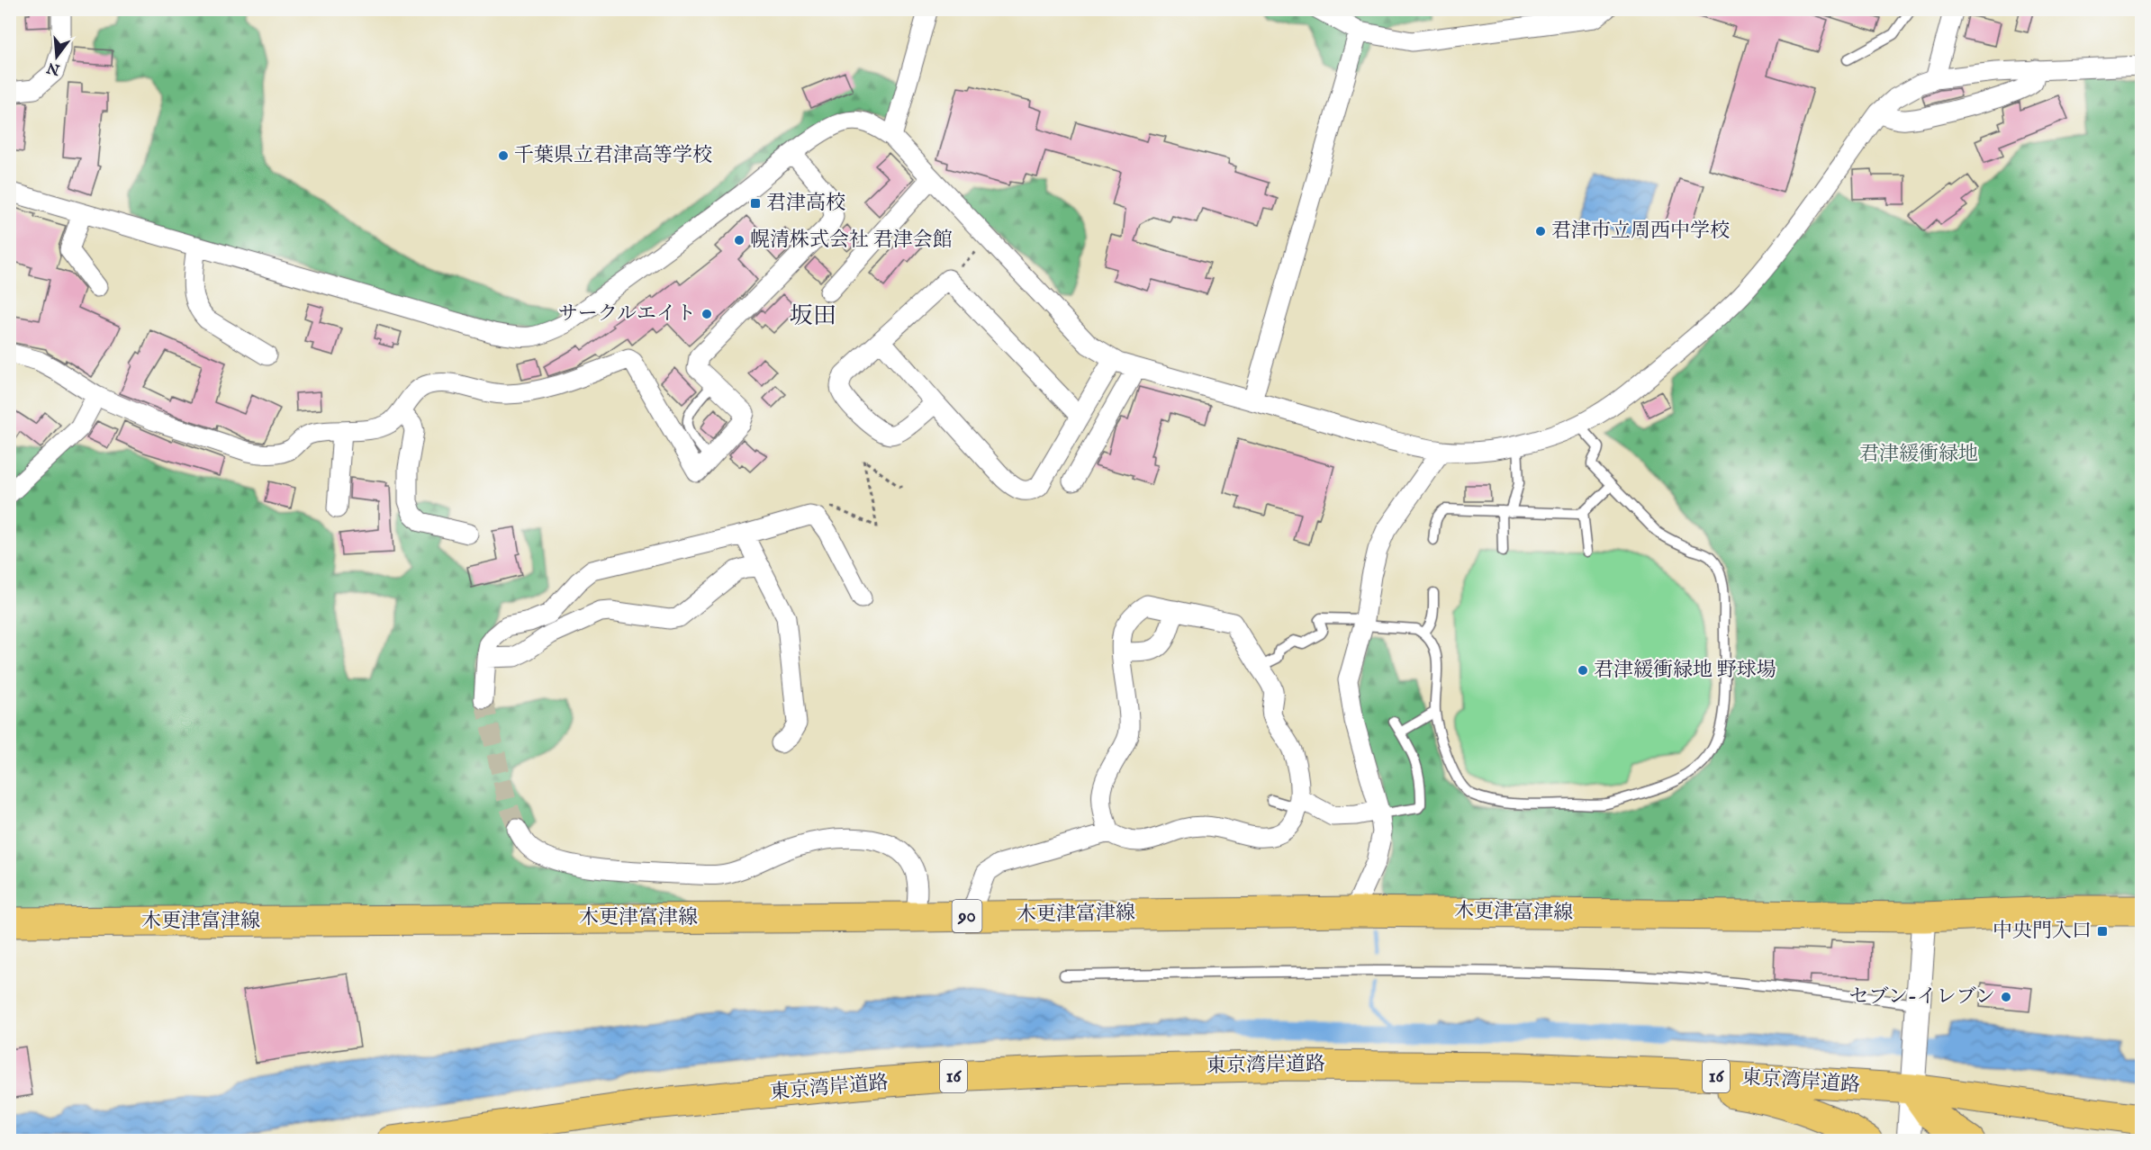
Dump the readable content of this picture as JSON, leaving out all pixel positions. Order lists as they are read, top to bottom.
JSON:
{
  "streets": {
    "main road": [
      "木更津富津線",
      "90",
      "東京湾岸道路",
      "16"
    ]
  },
  "districts": ["坂田"],
  "parks": ["君津緩衝緑地"],
  "places": {
    "other": [
      "千葉県立君津高等学校",
      "君津市立周西中学校",
      "幌清株式会社 君津会館",
      "サークルエイト",
      "君津緩衝緑地 野球場",
      "セブン-イレブン"
    ],
    "transit": ["君津高校", "中央門入口"]
  },
  "north": "bottom"
}
